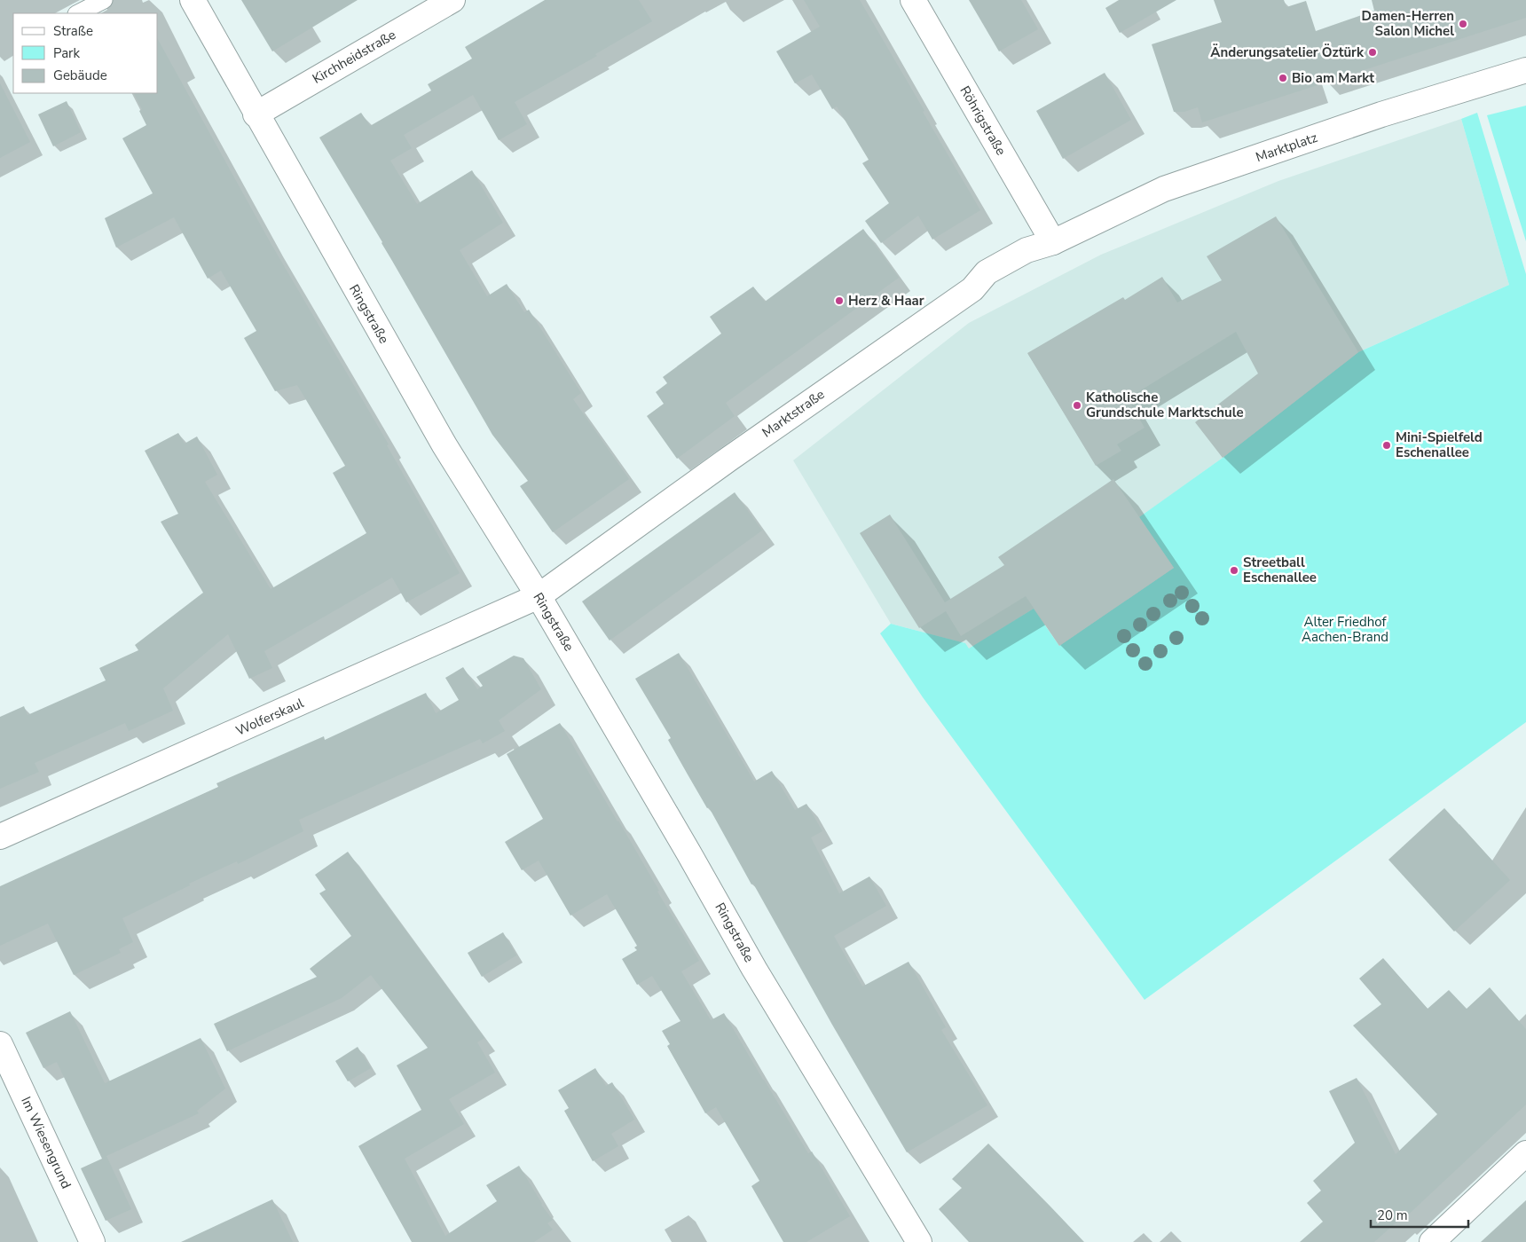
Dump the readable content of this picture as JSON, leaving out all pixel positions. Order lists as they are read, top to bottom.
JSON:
{
  "streets": {
    "street": [
      "Kirchheidstraße",
      "Röhrigstraße",
      "Marktplatz",
      "Ringstraße",
      "Marktstraße",
      "Wolferskaul",
      "Im Wiesengrund"
    ]
  },
  "crossings": [
    ["Kirchheidstraße", "Ringstraße"],
    ["Röhrigstraße", "Marktplatz"],
    ["Röhrigstraße", "Marktstraße"],
    ["Marktplatz", "Marktstraße"],
    ["Ringstraße", "Marktstraße"],
    ["Ringstraße", "Wolferskaul"],
    ["Marktstraße", "Wolferskaul"]
  ],
  "parks": ["Alter Friedhof Aachen-Brand"],
  "places": [
    "Damen-Herren Salon Michel",
    "Änderungsatelier Öztürk",
    "Bio am Markt",
    "Herz & Haar",
    "Katholische Grundschule Marktschule",
    "Mini-Spielfeld Eschenallee",
    "Streetball Eschenallee"
  ],
  "legend": ["Straße", "Park", "Gebäude"],
  "scale_bar": "20 m"
}
